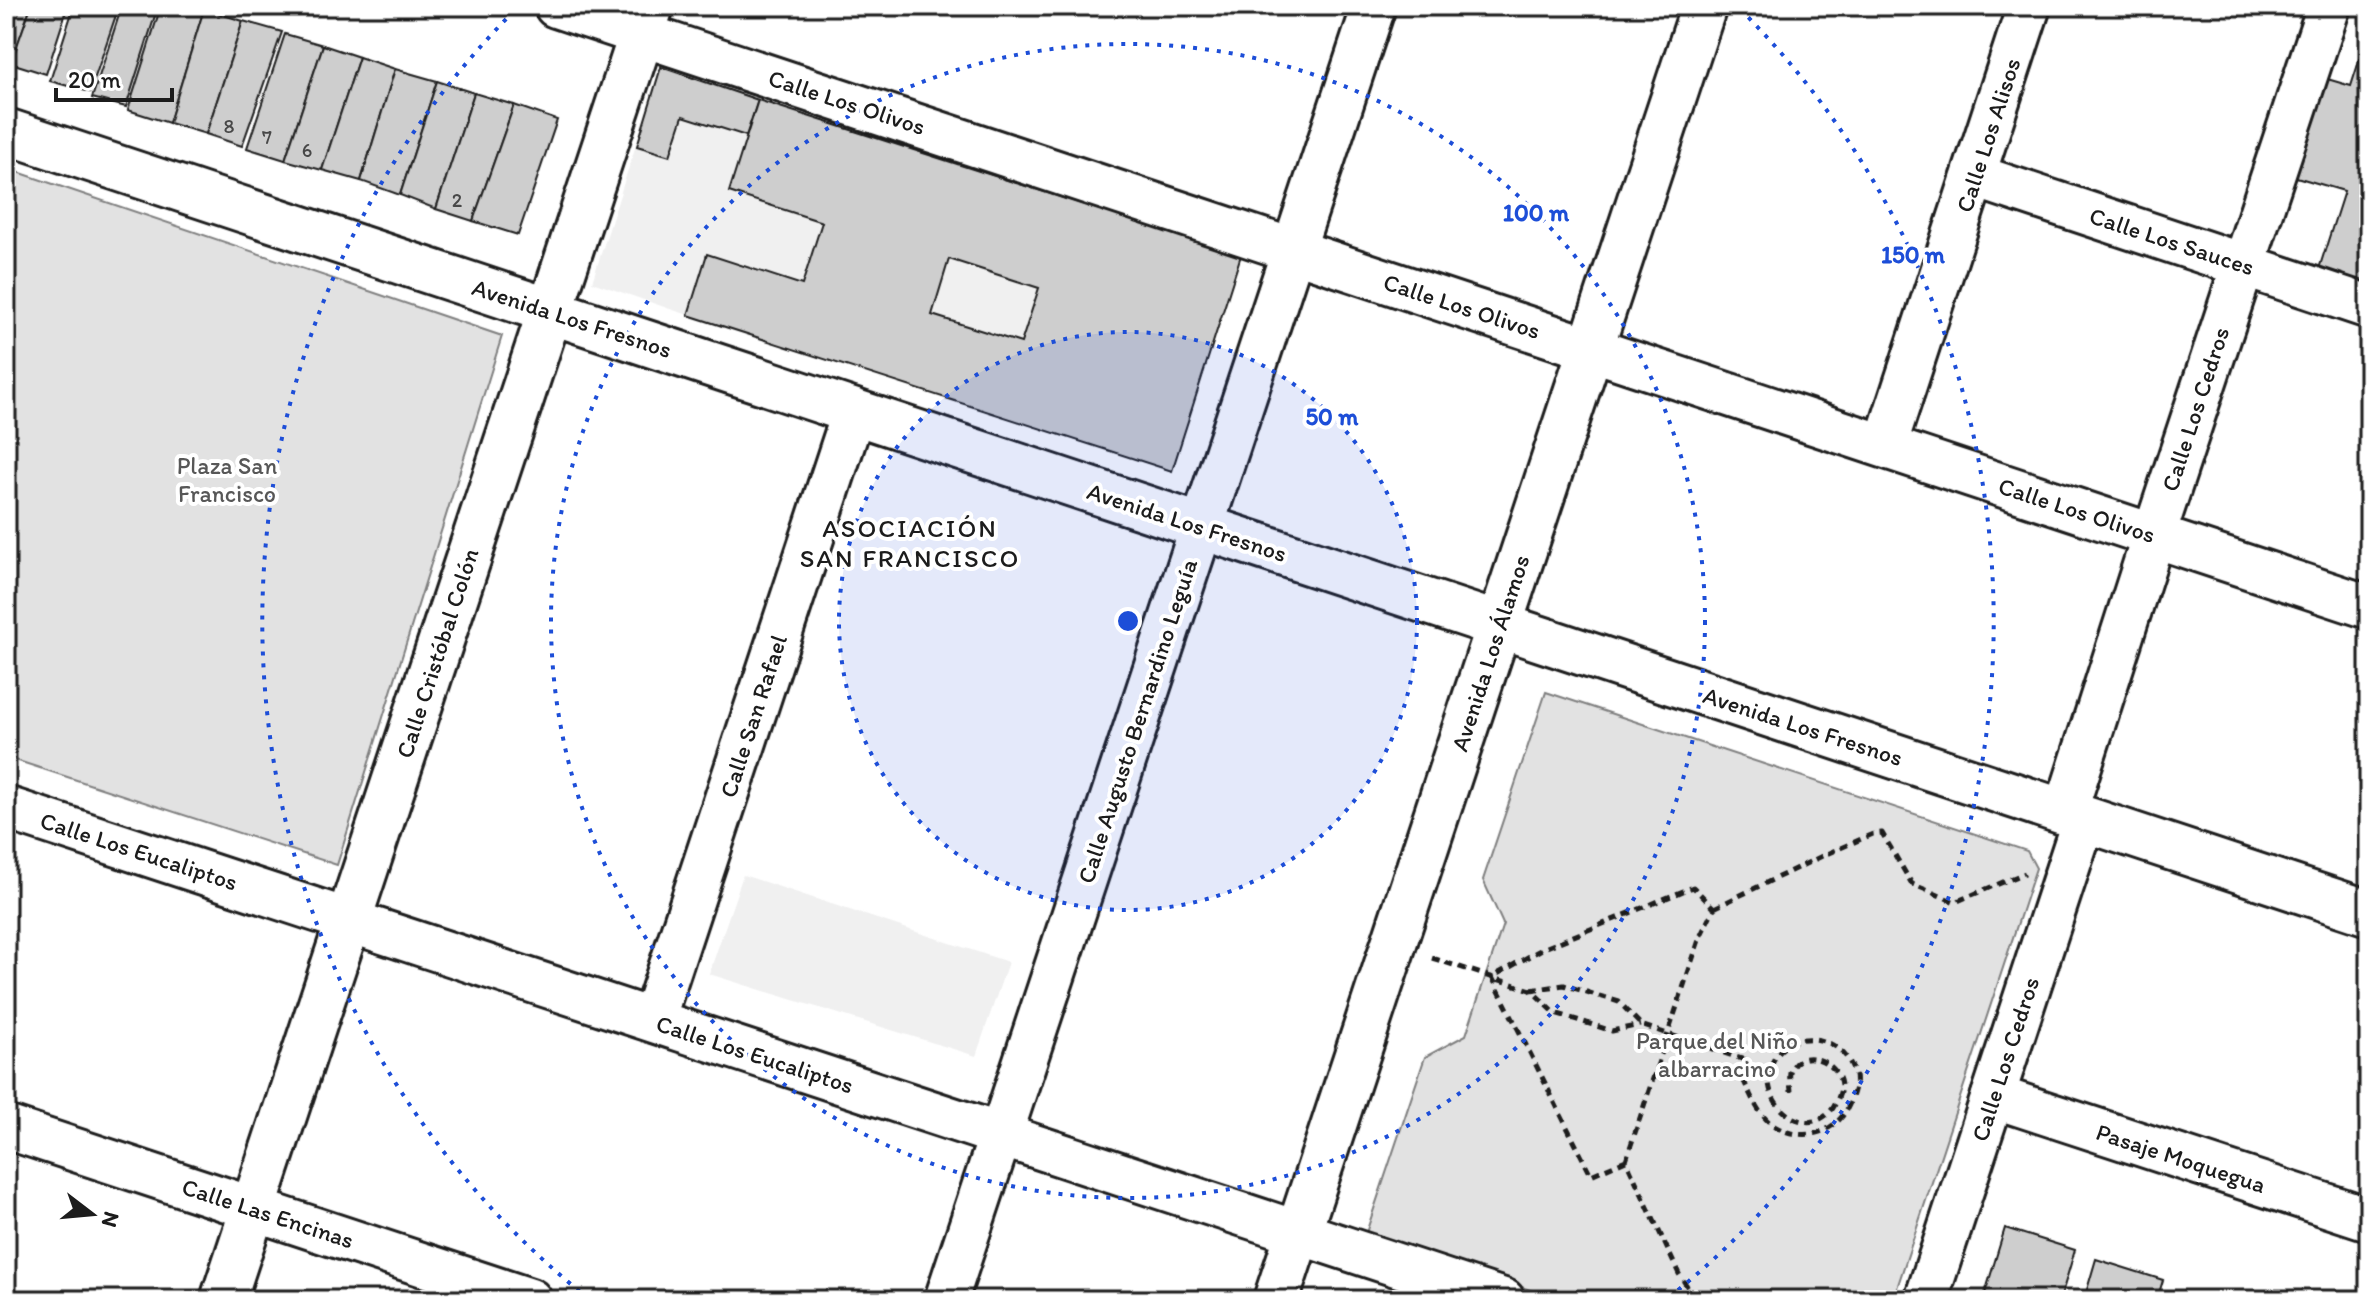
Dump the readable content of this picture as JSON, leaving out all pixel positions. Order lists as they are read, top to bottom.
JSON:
{
  "streets": {
    "street": [
      "Calle Los Olivos",
      "Calle Los Alisos",
      "Calle Los Sauces",
      "Avenida Los Fresnos",
      "Calle Los Cedros",
      "Calle Cristóbal Colón",
      "Avenida Los Álamos",
      "Calle San Rafael",
      "Calle Augusto Bernardino Leguía",
      "Calle Los Eucaliptos",
      "Pasaje Moquegua",
      "Calle Las Encinas"
    ]
  },
  "crossings": [
    ["Calle Los Olivos", "Calle Los Alisos"],
    ["Calle Los Olivos", "Calle Los Cedros"],
    ["Calle Los Olivos", "Calle Cristóbal Colón"],
    ["Calle Los Olivos", "Avenida Los Álamos"],
    ["Calle Los Olivos", "Calle Augusto Bernardino Leguía"],
    ["Calle Los Alisos", "Calle Los Sauces"],
    ["Calle Los Sauces", "Calle Los Cedros"],
    ["Avenida Los Fresnos", "Calle Los Cedros"],
    ["Avenida Los Fresnos", "Calle Cristóbal Colón"],
    ["Avenida Los Fresnos", "Avenida Los Álamos"],
    ["Avenida Los Fresnos", "Calle San Rafael"],
    ["Avenida Los Fresnos", "Calle Augusto Bernardino Leguía"],
    ["Calle Los Cedros", "Pasaje Moquegua"],
    ["Calle Cristóbal Colón", "Calle Los Eucaliptos"],
    ["Calle Cristóbal Colón", "Calle Las Encinas"],
    ["Avenida Los Álamos", "Calle Los Eucaliptos"],
    ["Calle San Rafael", "Calle Los Eucaliptos"],
    ["Calle Augusto Bernardino Leguía", "Calle Los Eucaliptos"]
  ],
  "districts": ["ASOCIACIÓN SAN FRANCISCO"],
  "parks": ["Plaza San Francisco", "Parque del Niño albarracino"],
  "house_numbers": [
    "8",
    "7",
    "6",
    "2"
  ],
  "scale_bar": "20 m",
  "north": "right",
  "rings": ["100 m", "150 m", "50 m"]
}
